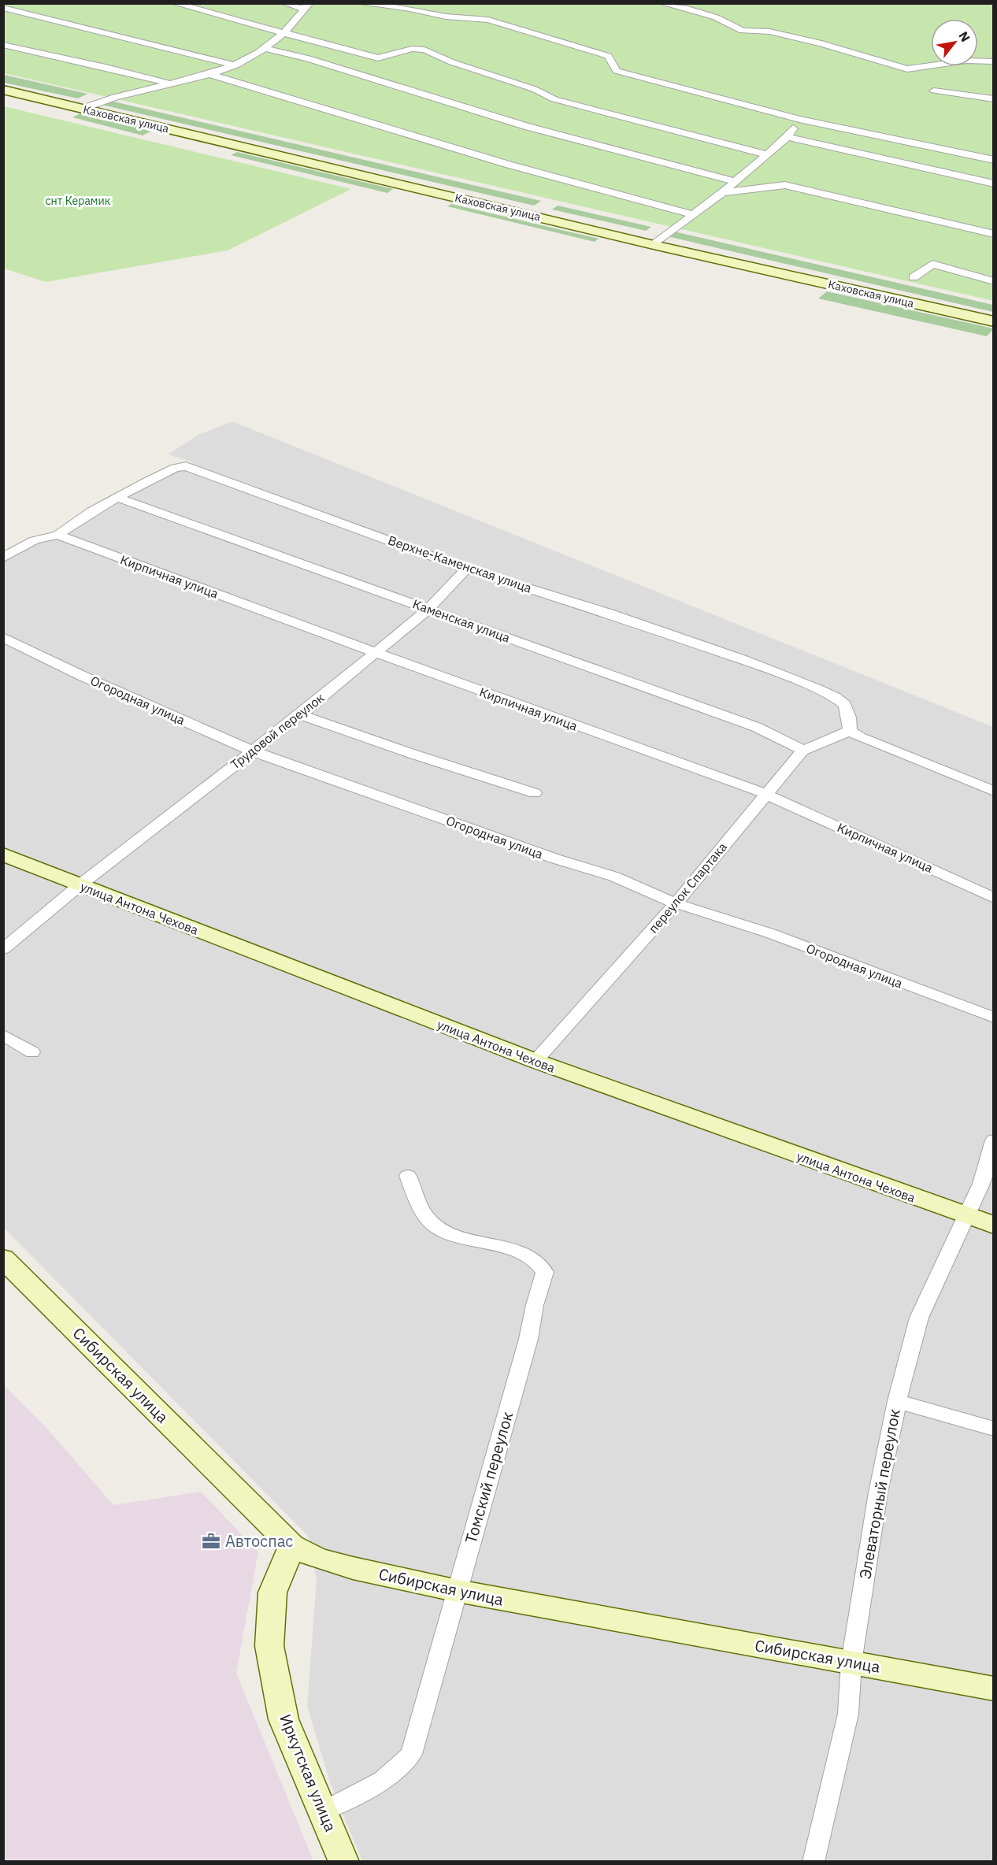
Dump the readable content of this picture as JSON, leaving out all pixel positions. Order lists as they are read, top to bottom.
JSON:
{
  "streets": {
    "street": [
      "Каховская улица",
      "Верхне-Каменская улица",
      "Кирпичная улица",
      "Каменская улица",
      "Огородная улица",
      "Трудовой переулок",
      "переулок Спартака",
      "улица Антона Чехова",
      "Сибирская улица",
      "Томский переулок",
      "Элеваторный переулок",
      "Иркутская улица"
    ]
  },
  "crossings": [
    ["Верхне-Каменская улица", "Кирпичная улица"],
    ["Верхне-Каменская улица", "Каменская улица"],
    ["Верхне-Каменская улица", "Трудовой переулок"],
    ["Верхне-Каменская улица", "переулок Спартака"],
    ["Кирпичная улица", "Трудовой переулок"],
    ["Кирпичная улица", "переулок Спартака"],
    ["Каменская улица", "Трудовой переулок"],
    ["Каменская улица", "переулок Спартака"],
    ["Огородная улица", "Трудовой переулок"],
    ["Огородная улица", "переулок Спартака"],
    ["Трудовой переулок", "улица Антона Чехова"],
    ["переулок Спартака", "улица Антона Чехова"],
    ["улица Антона Чехова", "Элеваторный переулок"],
    ["Сибирская улица", "Томский переулок"],
    ["Сибирская улица", "Элеваторный переулок"],
    ["Сибирская улица", "Иркутская улица"],
    ["Томский переулок", "Иркутская улица"]
  ],
  "parks": ["снт Керамик"],
  "places": {
    "office": ["Автоспас"]
  },
  "north": "top right"
}
